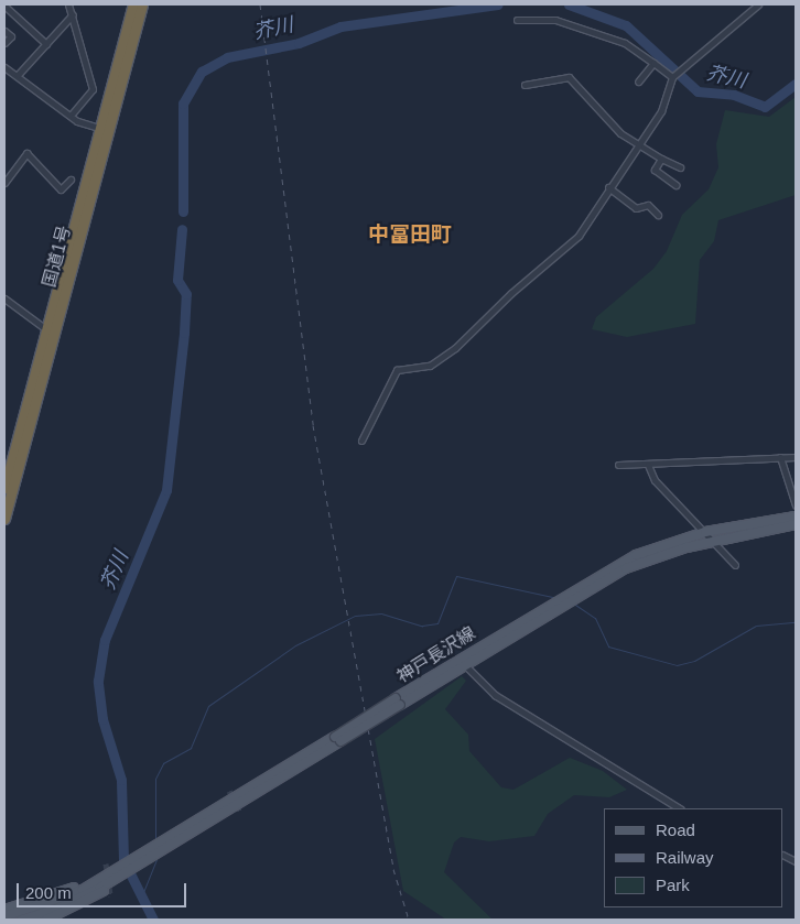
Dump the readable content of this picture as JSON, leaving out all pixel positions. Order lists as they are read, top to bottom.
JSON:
{
  "streets": {
    "highway": ["国道1号"],
    "main road": ["神戸長沢線"]
  },
  "districts": ["中冨田町"],
  "water": ["芥川"],
  "legend": ["Road", "Railway", "Park"],
  "scale_bar": "200 m"
}
